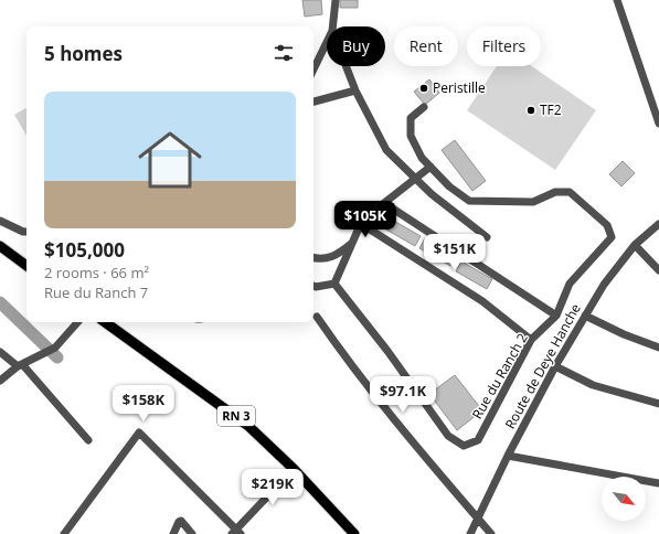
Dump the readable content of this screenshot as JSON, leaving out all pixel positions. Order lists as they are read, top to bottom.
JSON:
{
  "streets": {
    "main road": ["RN 3"],
    "street": ["Route de Deye Hanche", "Rue du Ranch 2"]
  },
  "places": ["Peristille", "TF2"],
  "north": "bottom right",
  "page": {
    "chip": ["Buy", "Rent", "Filters"],
    "heading": "5 homes",
    "list": [
      {
        "name": "$105,000",
        "note": "2 rooms · 66 m² · Rue du Ranch 7"
      }
    ],
    "price": [
      "$105K",
      "$151K",
      "$97.1K",
      "$158K",
      "$219K"
    ]
  }
}
